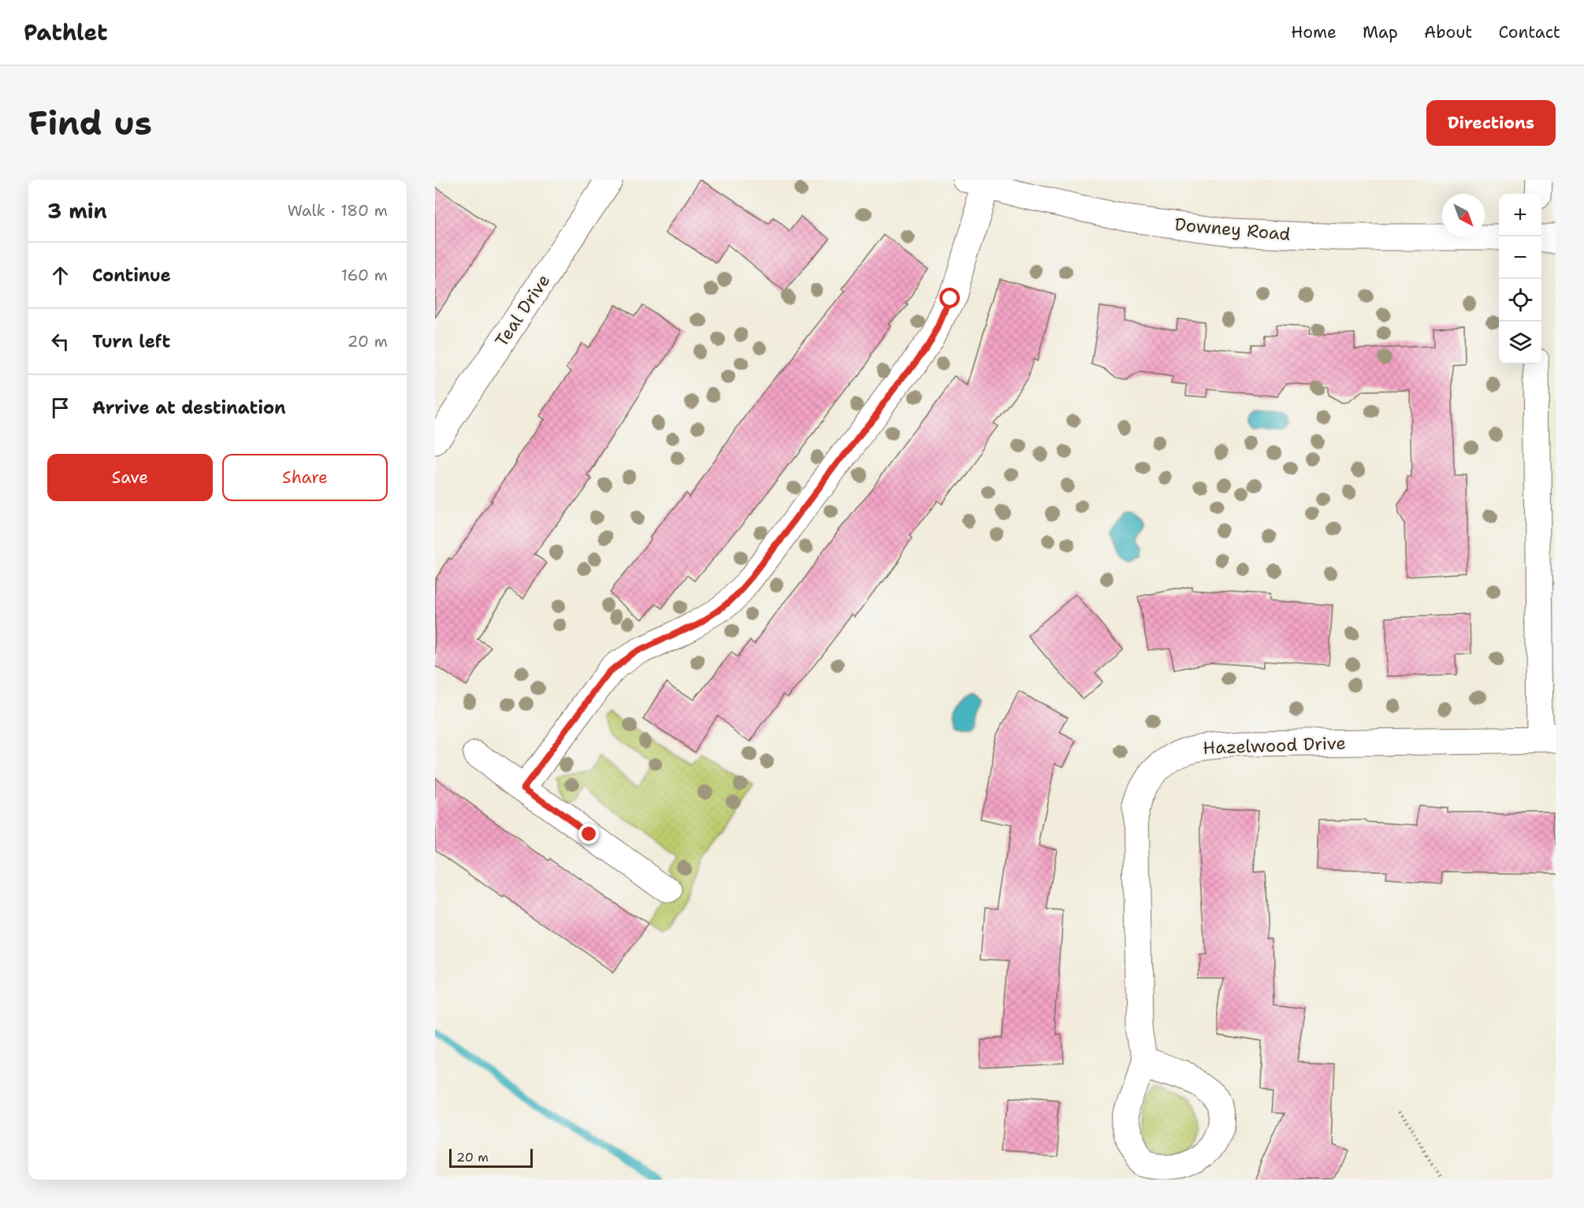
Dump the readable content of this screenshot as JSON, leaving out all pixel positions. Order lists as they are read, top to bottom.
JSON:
{
  "streets": {
    "street": ["Downey Road", "Teal Drive", "Hazelwood Drive"]
  },
  "scale_bar": "20 m",
  "north": "bottom right",
  "page": {
    "header": "Pathlet",
    "nav": [
      "Home",
      "Map",
      "About",
      "Contact"
    ],
    "buttons": [
      "Directions",
      ["Save", "Share"]
    ],
    "title": "Find us",
    "heading": ["3 min", "Walk · 180 m"],
    "map_buttons": ["+", "−"],
    "list": [
      ["Continue", "160 m"],
      ["Turn left", "20 m"],
      "Arrive at destination"
    ],
    "scale": "20 m"
  }
}
